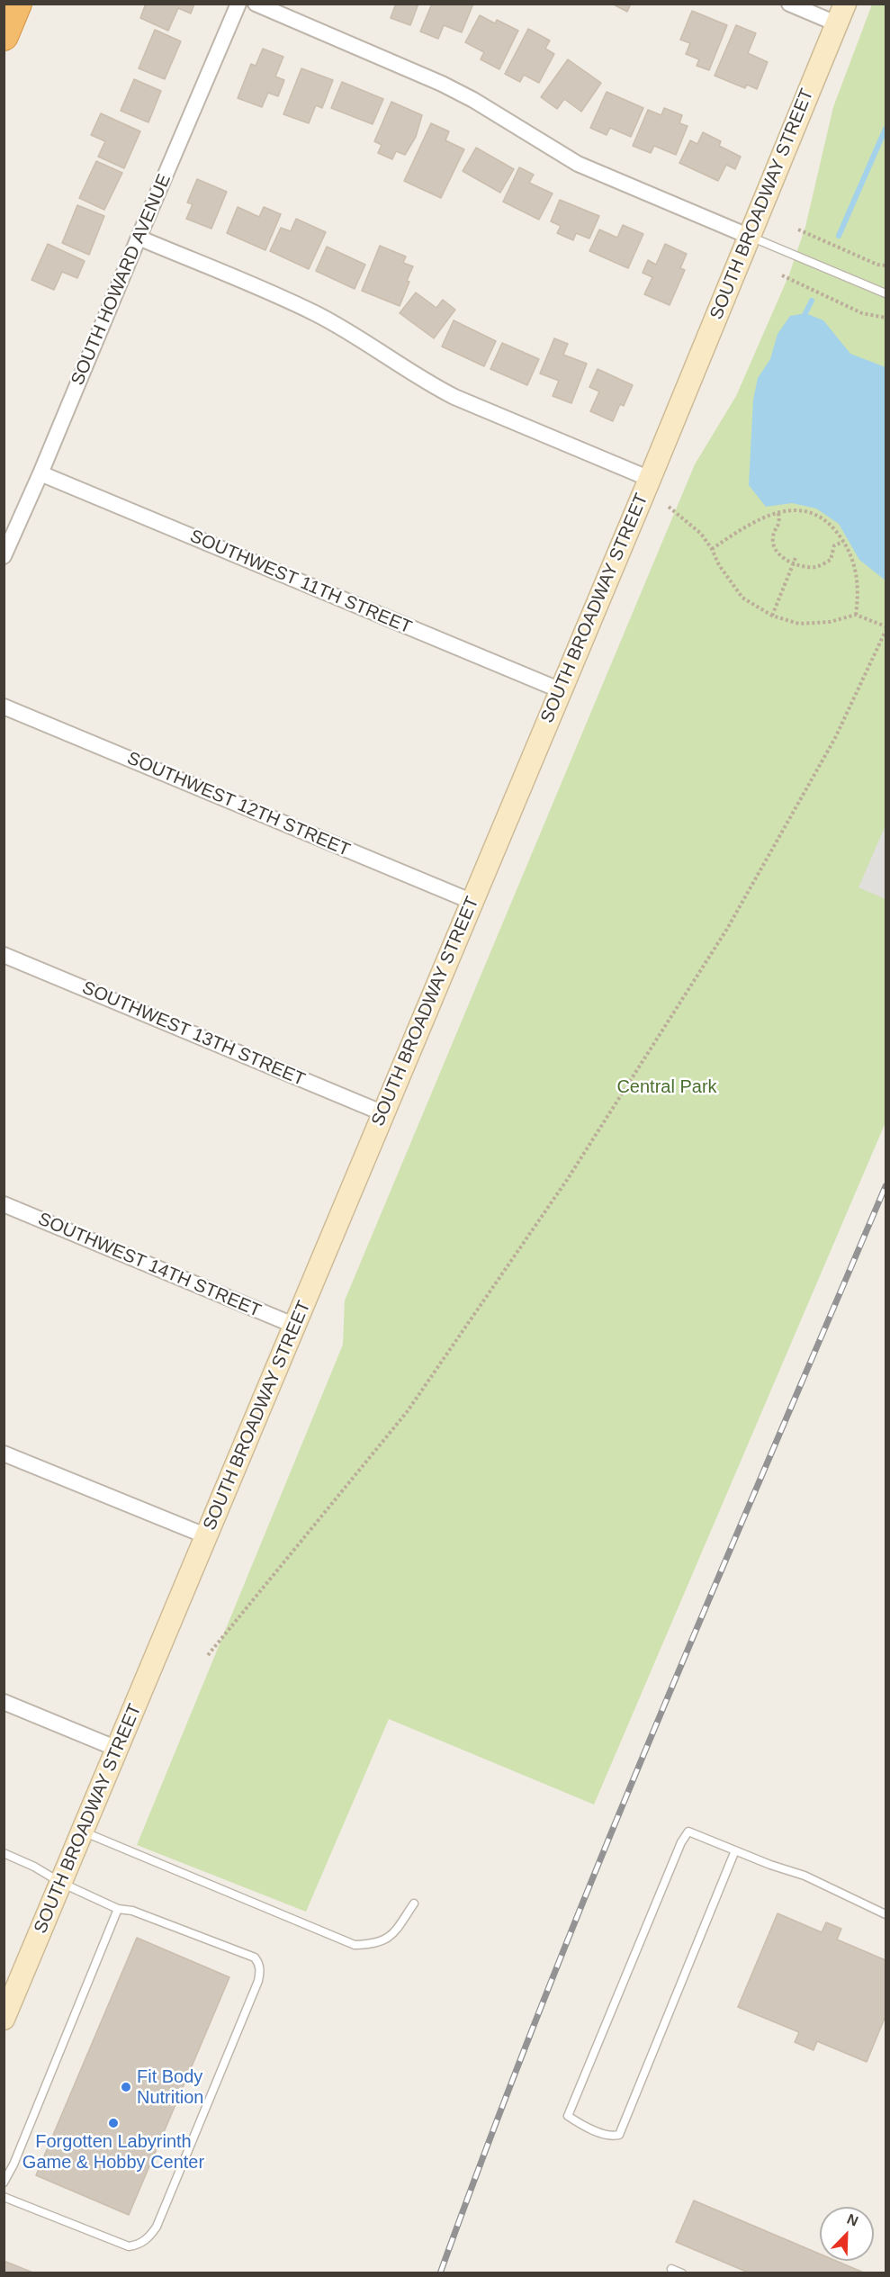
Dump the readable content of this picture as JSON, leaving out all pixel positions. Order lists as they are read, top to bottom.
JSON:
{
  "streets": {
    "main road": ["SOUTH BROADWAY STREET"],
    "street": [
      "SOUTH HOWARD AVENUE",
      "SOUTHWEST 11TH STREET",
      "SOUTHWEST 12TH STREET",
      "SOUTHWEST 13TH STREET",
      "SOUTHWEST 14TH STREET"
    ]
  },
  "crossings": [
    ["SOUTH BROADWAY STREET", "SOUTHWEST 11TH STREET"],
    ["SOUTH BROADWAY STREET", "SOUTHWEST 12TH STREET"],
    ["SOUTH BROADWAY STREET", "SOUTHWEST 13TH STREET"],
    ["SOUTH BROADWAY STREET", "SOUTHWEST 14TH STREET"],
    ["SOUTH HOWARD AVENUE", "SOUTHWEST 11TH STREET"]
  ],
  "parks": ["Central Park"],
  "places": ["Fit Body Nutrition", "Forgotten Labyrinth Game & Hobby Center"],
  "north": "top right"
}
